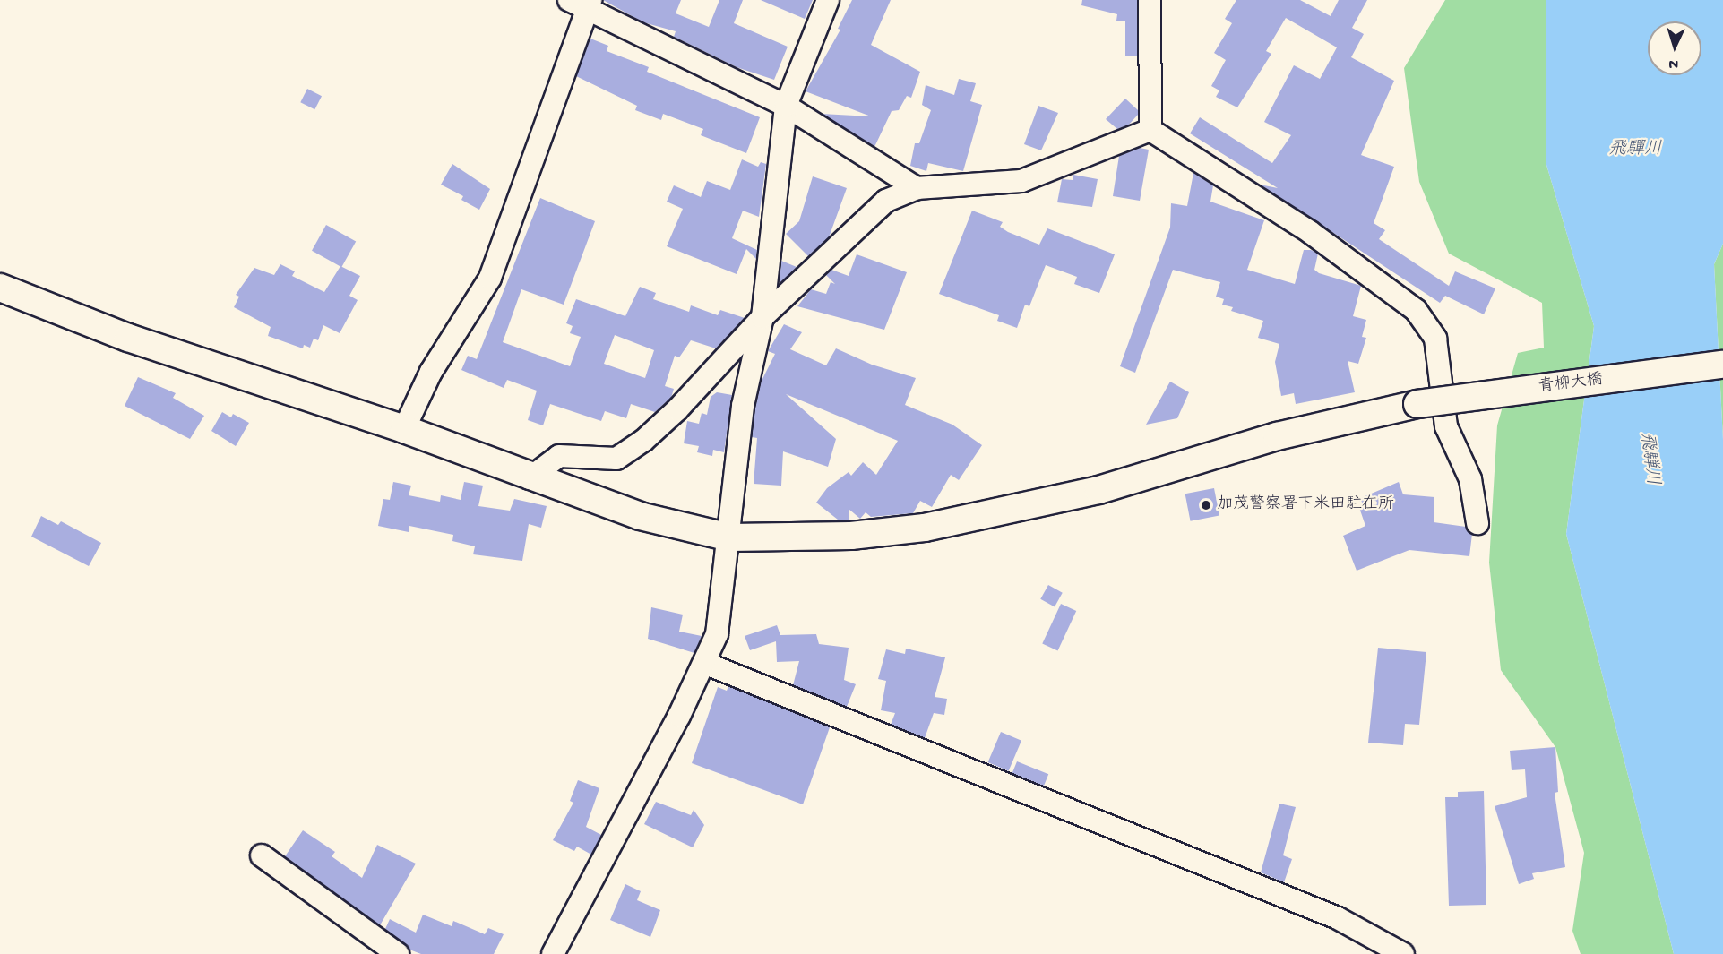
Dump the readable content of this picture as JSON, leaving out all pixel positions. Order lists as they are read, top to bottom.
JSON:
{
  "streets": {
    "street": ["青柳大橋"]
  },
  "water": ["飛驒川", "飛騨川"],
  "places": ["加茂警察署下米田駐在所"],
  "north": "bottom"
}
